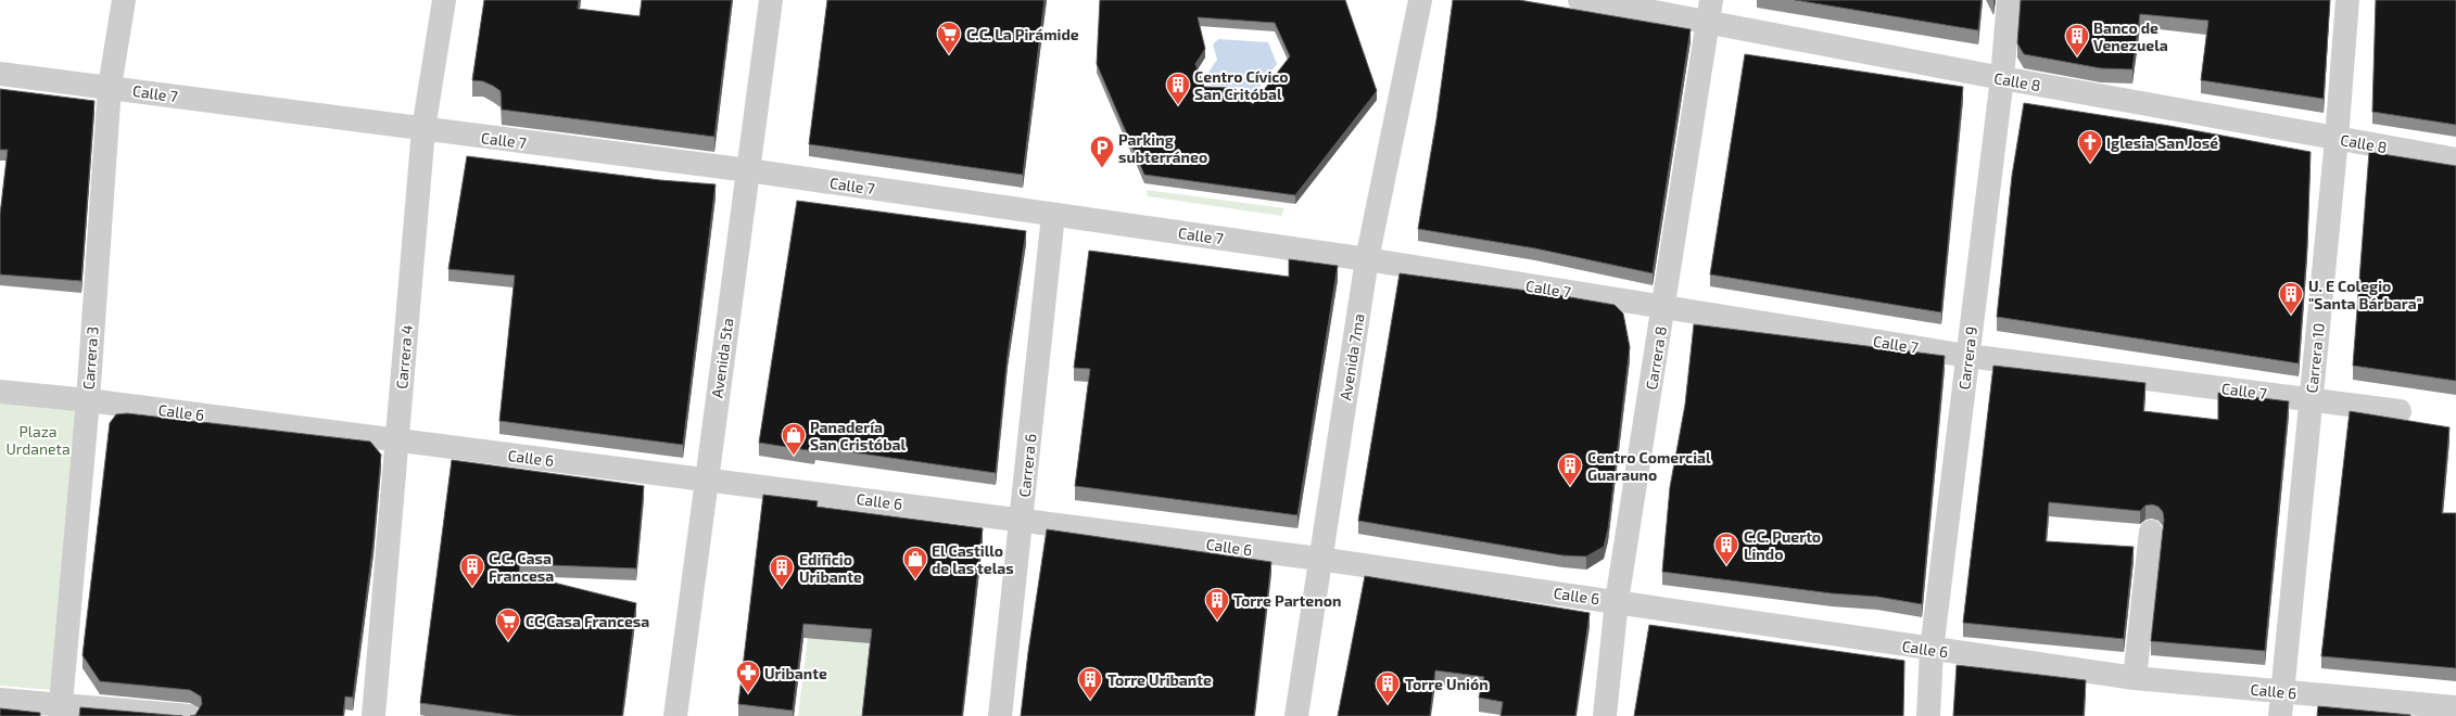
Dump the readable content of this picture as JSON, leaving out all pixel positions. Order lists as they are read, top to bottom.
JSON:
{
  "streets": {
    "street": [
      "Calle 8",
      "Calle 7",
      "Carrera 4",
      "Avenida 7ma",
      "Carrera 3",
      "Avenida 5ta",
      "Carrera 8",
      "Carrera 9",
      "Carrera 10",
      "Calle 6",
      "Carrera 6"
    ]
  },
  "crossings": [
    ["Calle 8", "Carrera 8"],
    ["Calle 8", "Carrera 9"],
    ["Calle 8", "Carrera 10"],
    ["Calle 7", "Carrera 4"],
    ["Calle 7", "Avenida 7ma"],
    ["Calle 7", "Carrera 3"],
    ["Calle 7", "Avenida 5ta"],
    ["Calle 7", "Carrera 8"],
    ["Calle 7", "Carrera 9"],
    ["Calle 7", "Carrera 10"],
    ["Calle 7", "Carrera 6"],
    ["Carrera 4", "Calle 6"],
    ["Avenida 7ma", "Calle 6"],
    ["Carrera 3", "Calle 6"],
    ["Avenida 5ta", "Calle 6"],
    ["Carrera 8", "Calle 6"],
    ["Carrera 9", "Calle 6"],
    ["Carrera 10", "Calle 6"],
    ["Calle 6", "Carrera 6"]
  ],
  "parks": ["Plaza Urdaneta"],
  "places": {
    "supermarket": ["C.C. La Pirámide", "CC Casa Francesa"],
    "building": [
      "Banco de Venezuela",
      "Centro Cívico San Critóbal",
      "U. E Colegio \"Santa Bárbara\"",
      "Centro Comercial Guarauno",
      "C.C. Puerto Lindo",
      "C.C. Casa Francesa",
      "Edificio Uribante",
      "Torre Partenon",
      "Torre Uribante",
      "Torre Unión"
    ],
    "church": ["Iglesia San José"],
    "parking": ["Parking subterráneo"],
    "shop": ["Panadería San Cristóbal", "El Castillo de las telas"],
    "pharmacy": ["Uribante"]
  }
}
